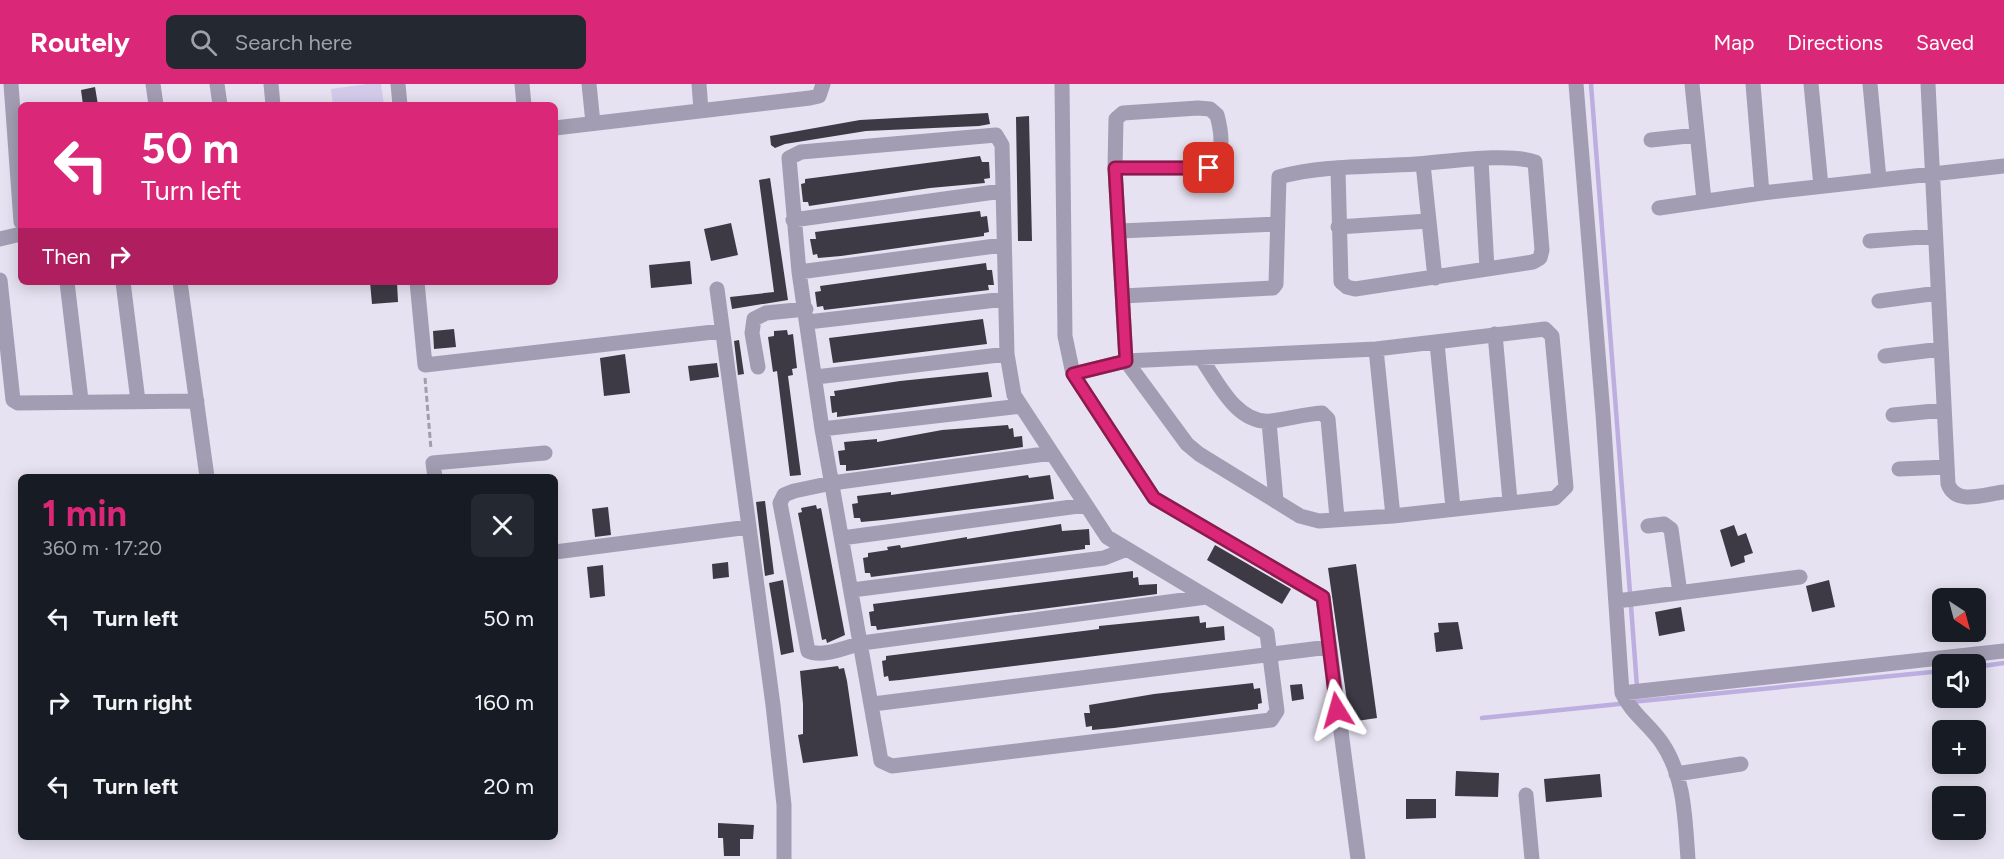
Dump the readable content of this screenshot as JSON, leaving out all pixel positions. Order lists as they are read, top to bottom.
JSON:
{
  "north": "bottom right",
  "page": {
    "header": "Routely",
    "search": "Search here",
    "nav": ["Map", "Directions", "Saved"],
    "turn": ["50 m", "Turn left"],
    "then": "Then",
    "heading": ["1 min", "360 m · 17:20"],
    "list": [
      {
        "name": "Turn left",
        "value": "50 m"
      },
      {
        "name": "Turn right",
        "value": "160 m"
      },
      {
        "name": "Turn left",
        "value": "20 m"
      }
    ],
    "map_buttons": ["+", "−"]
  }
}
